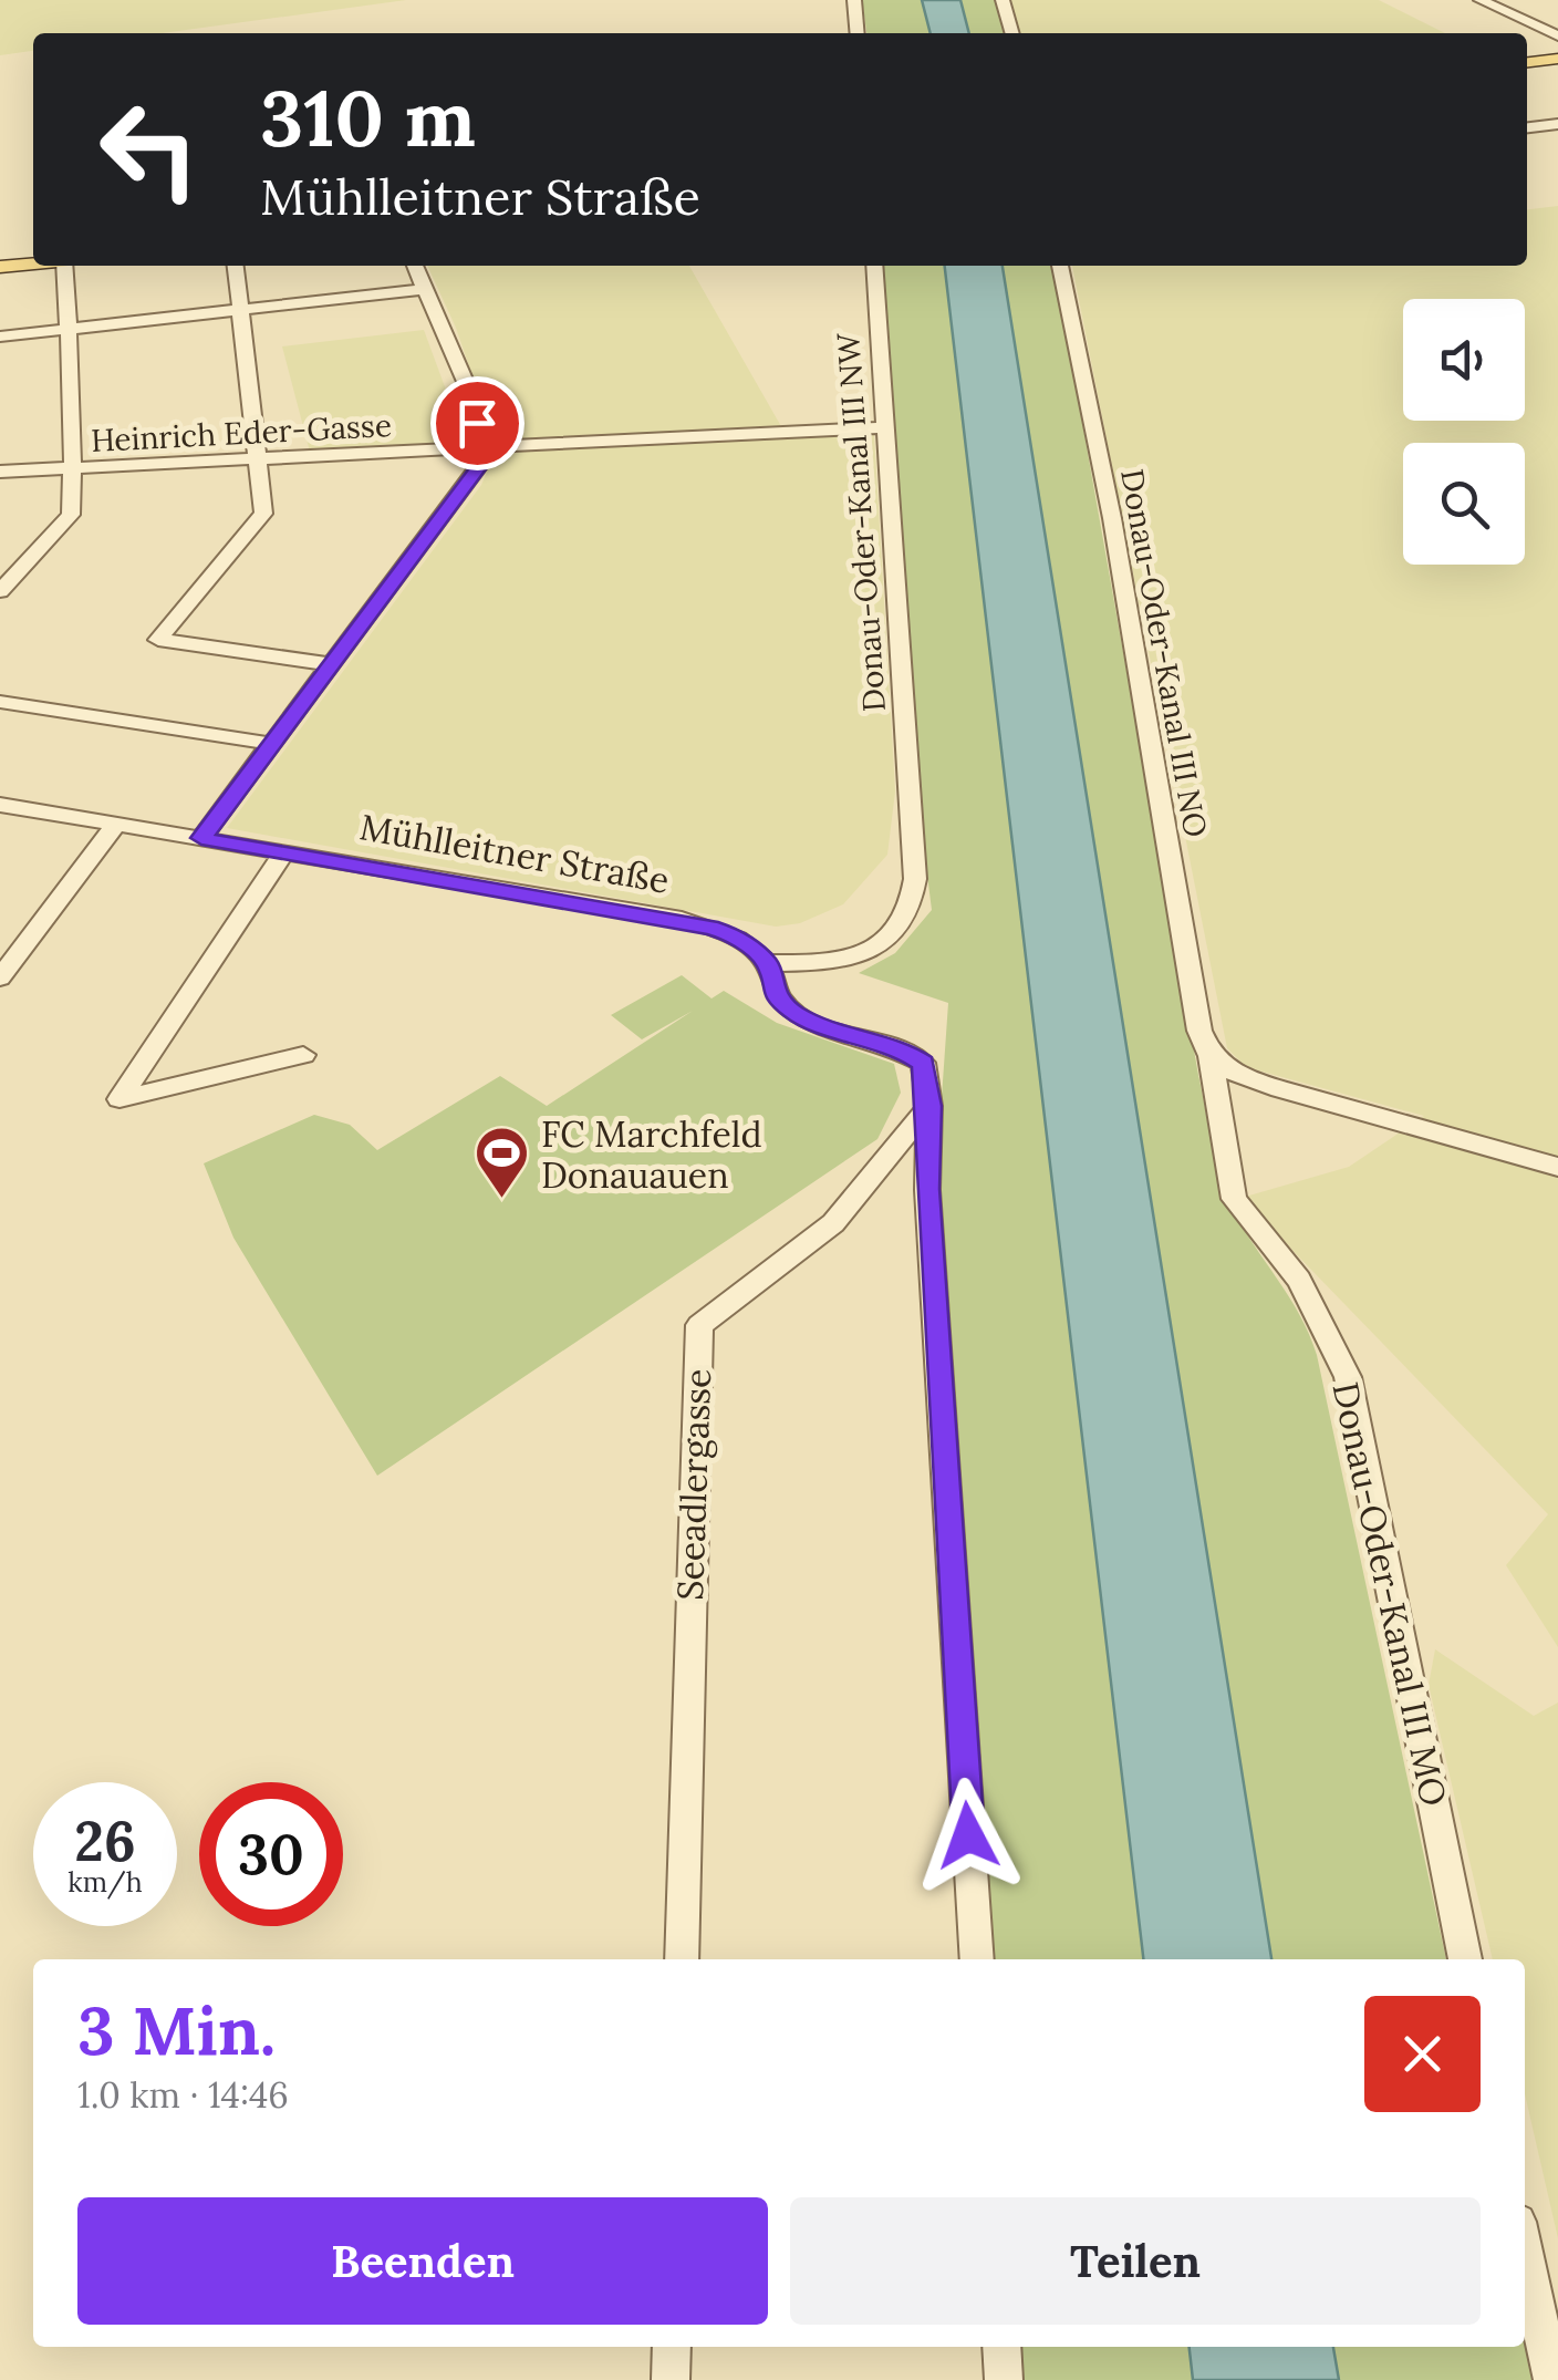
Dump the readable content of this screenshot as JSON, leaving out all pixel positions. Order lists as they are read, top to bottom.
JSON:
{
  "streets": {
    "street": [
      "Heinrich Eder-Gasse",
      "Donau-Oder-Kanal III NW",
      "Donau-Oder-Kanal III NO",
      "Mühlleitner Straße",
      "Seeadlergasse",
      "Donau-Oder-Kanal III MO"
    ]
  },
  "crossings": [
    ["Heinrich Eder-Gasse", "Donau-Oder-Kanal III NW"],
    ["Donau-Oder-Kanal III NW", "Mühlleitner Straße"],
    ["Donau-Oder-Kanal III NO", "Donau-Oder-Kanal III MO"],
    ["Mühlleitner Straße", "Seeadlergasse"]
  ],
  "places": {
    "sports": ["FC Marchfeld Donauauen"]
  },
  "page": {
    "turn": ["310 m", "Mühlleitner Straße"],
    "speed": "26 km/h",
    "limit": "30",
    "heading": ["3 Min.", "1.0 km · 14:46"],
    "buttons": ["Beenden", "Teilen"]
  }
}
